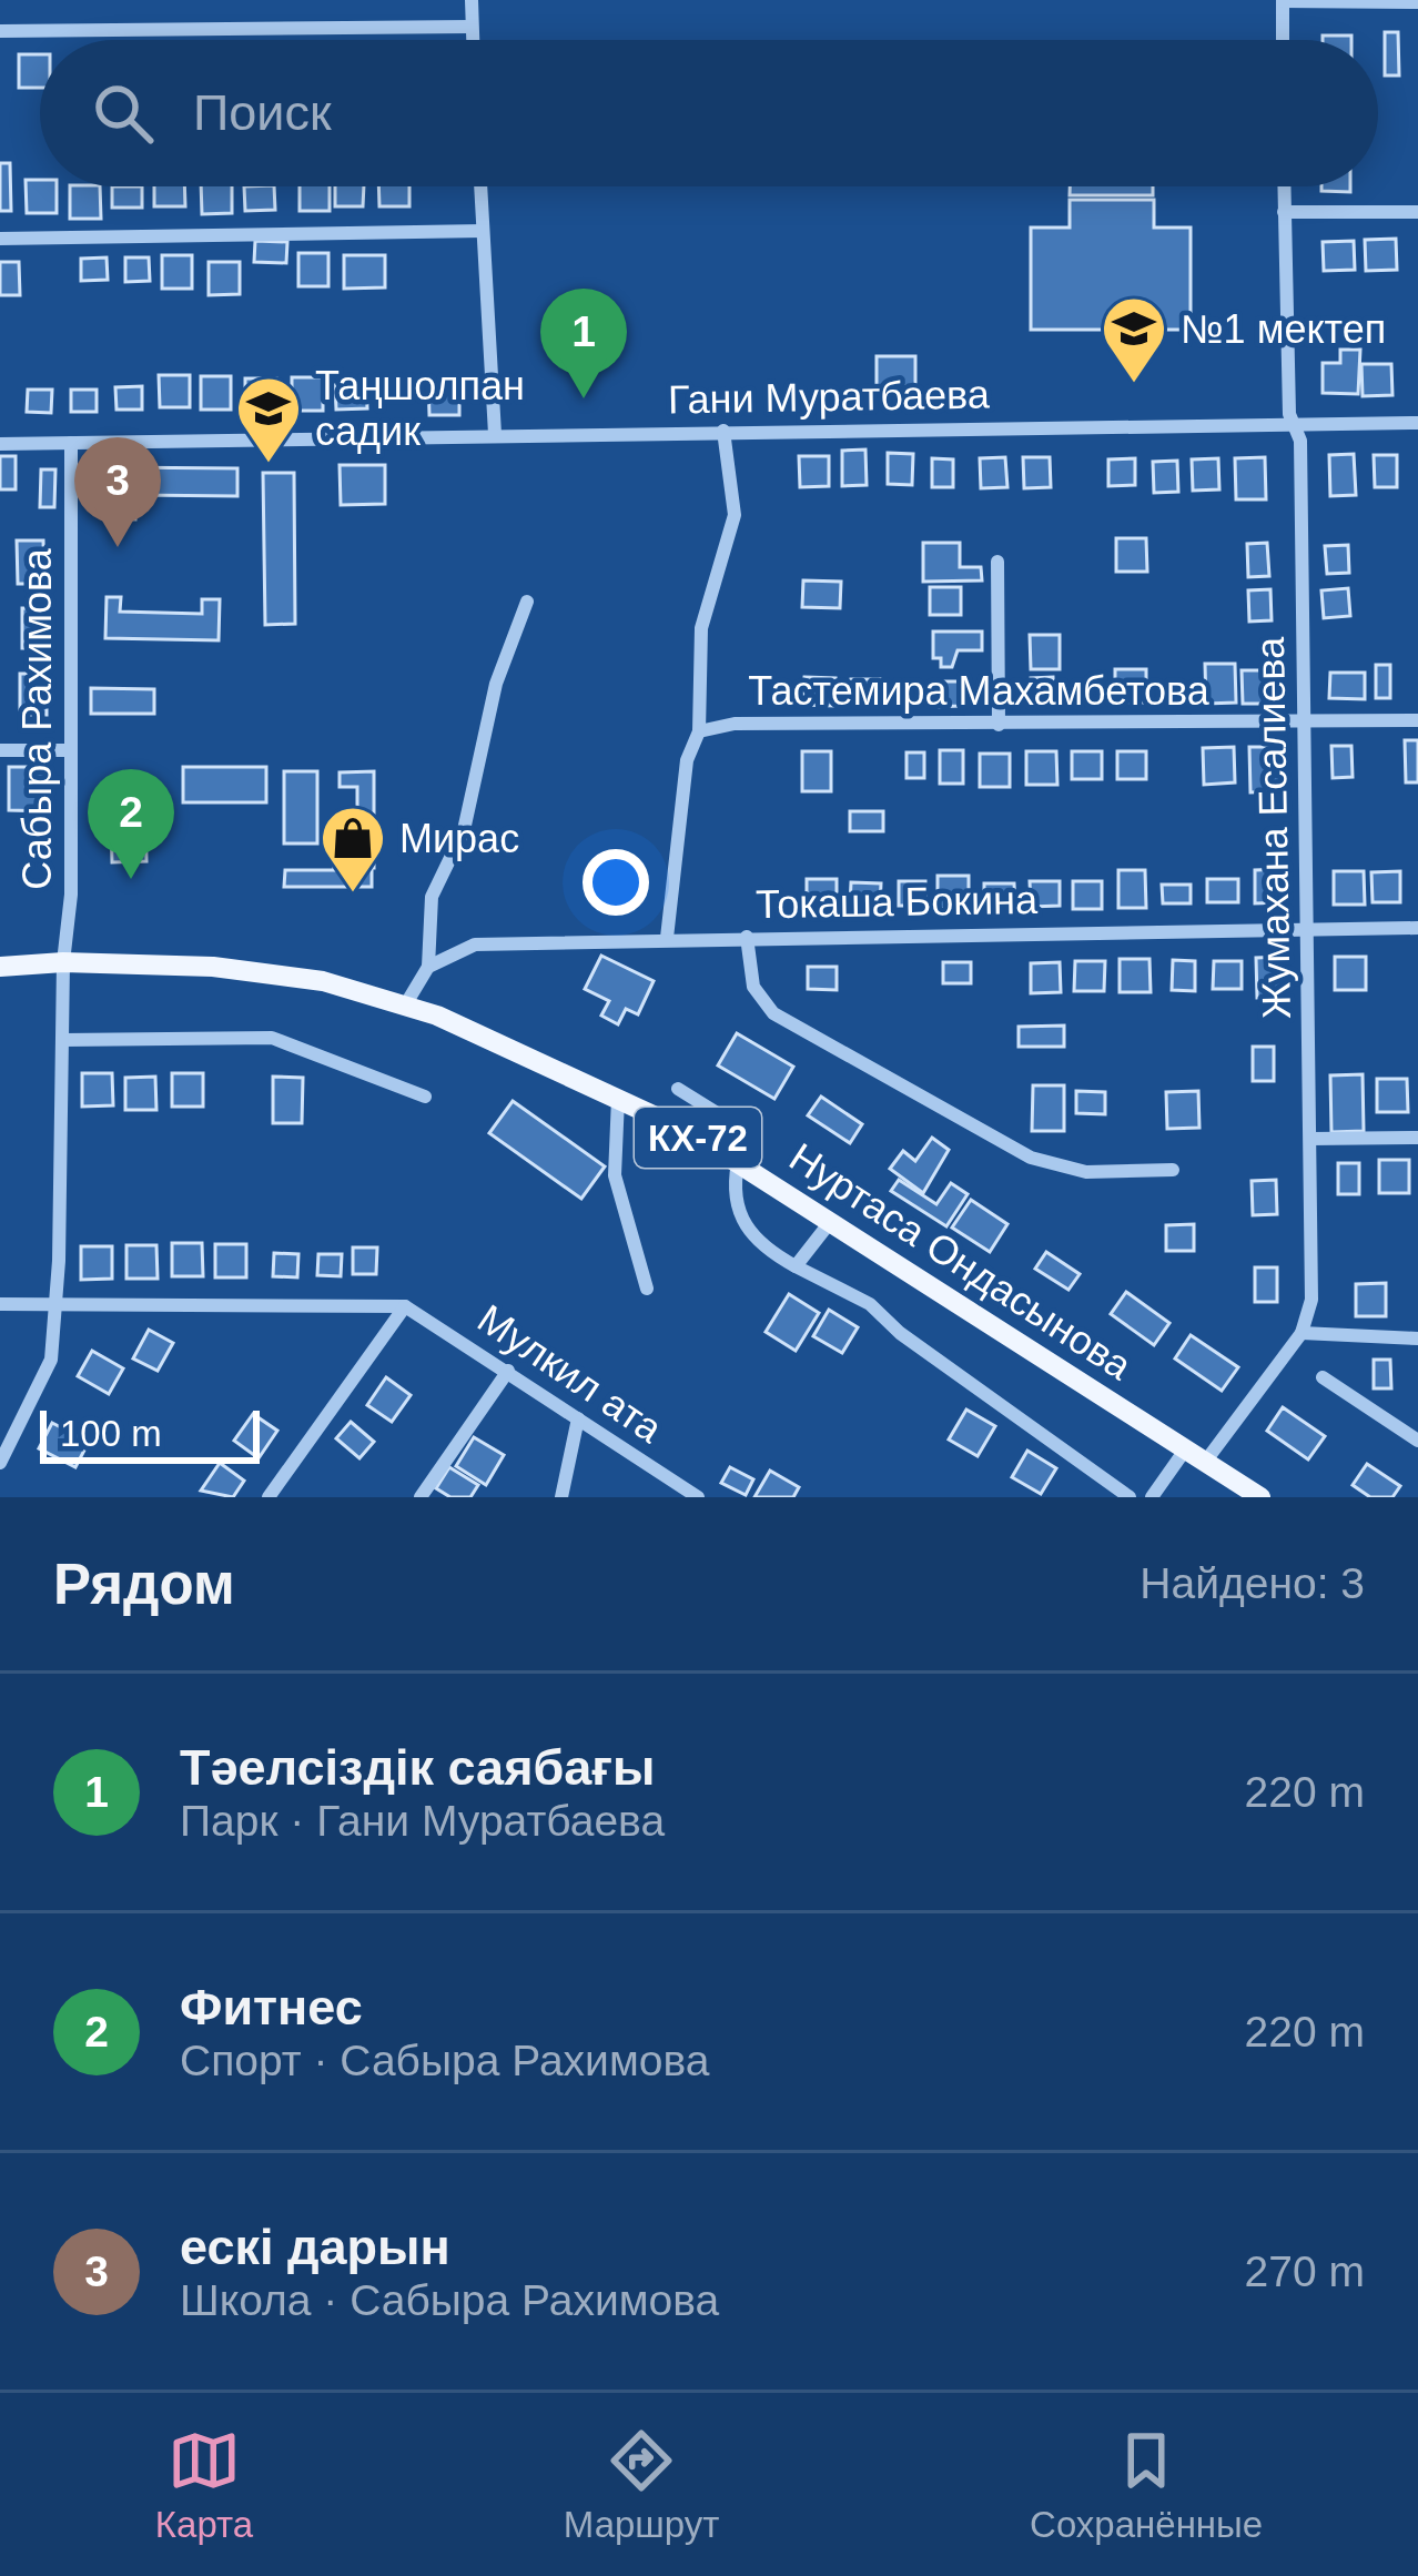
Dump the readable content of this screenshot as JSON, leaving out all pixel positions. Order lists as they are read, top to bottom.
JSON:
{
  "streets": {
    "main road": ["КХ-72", "Нуртаса Ондасынова"],
    "street": [
      "Гани Муратбаева",
      "Тастемира Махамбетова",
      "Сабыра Рахимова",
      "Жумахана Есалиева",
      "Токаша Бокина",
      "Мулкил ата"
    ]
  },
  "crossings": [
    ["Гани Муратбаева", "Сабыра Рахимова"],
    ["Гани Муратбаева", "Жумахана Есалиева"],
    ["Тастемира Махамбетова", "Жумахана Есалиева"],
    ["Сабыра Рахимова", "Нуртаса Ондасынова"],
    ["Жумахана Есалиева", "Токаша Бокина"],
    ["Жумахана Есалиева", "Нуртаса Ондасынова"]
  ],
  "places": {
    "school or university": ["№1 мектеп", "Таңшолпан садик"],
    "shop": ["Мирас"]
  },
  "scale_bar": "100 m",
  "page": {
    "search": "Поиск",
    "pins": ["1", "3", "2"],
    "scale": "100 m",
    "heading": ["Рядом", "Найдено: 3"],
    "list": [
      {
        "mark": "1",
        "name": "Тәелсіздік саябағы",
        "note": "Парк · Гани Муратбаева",
        "value": "220 m"
      },
      {
        "mark": "2",
        "name": "Фитнес",
        "note": "Спорт · Сабыра Рахимова",
        "value": "220 m"
      },
      {
        "mark": "3",
        "name": "ескі дарын",
        "note": "Школа · Сабыра Рахимова",
        "value": "270 m"
      }
    ],
    "nav": ["Карта", "Маршрут", "Сохранённые"]
  }
}
